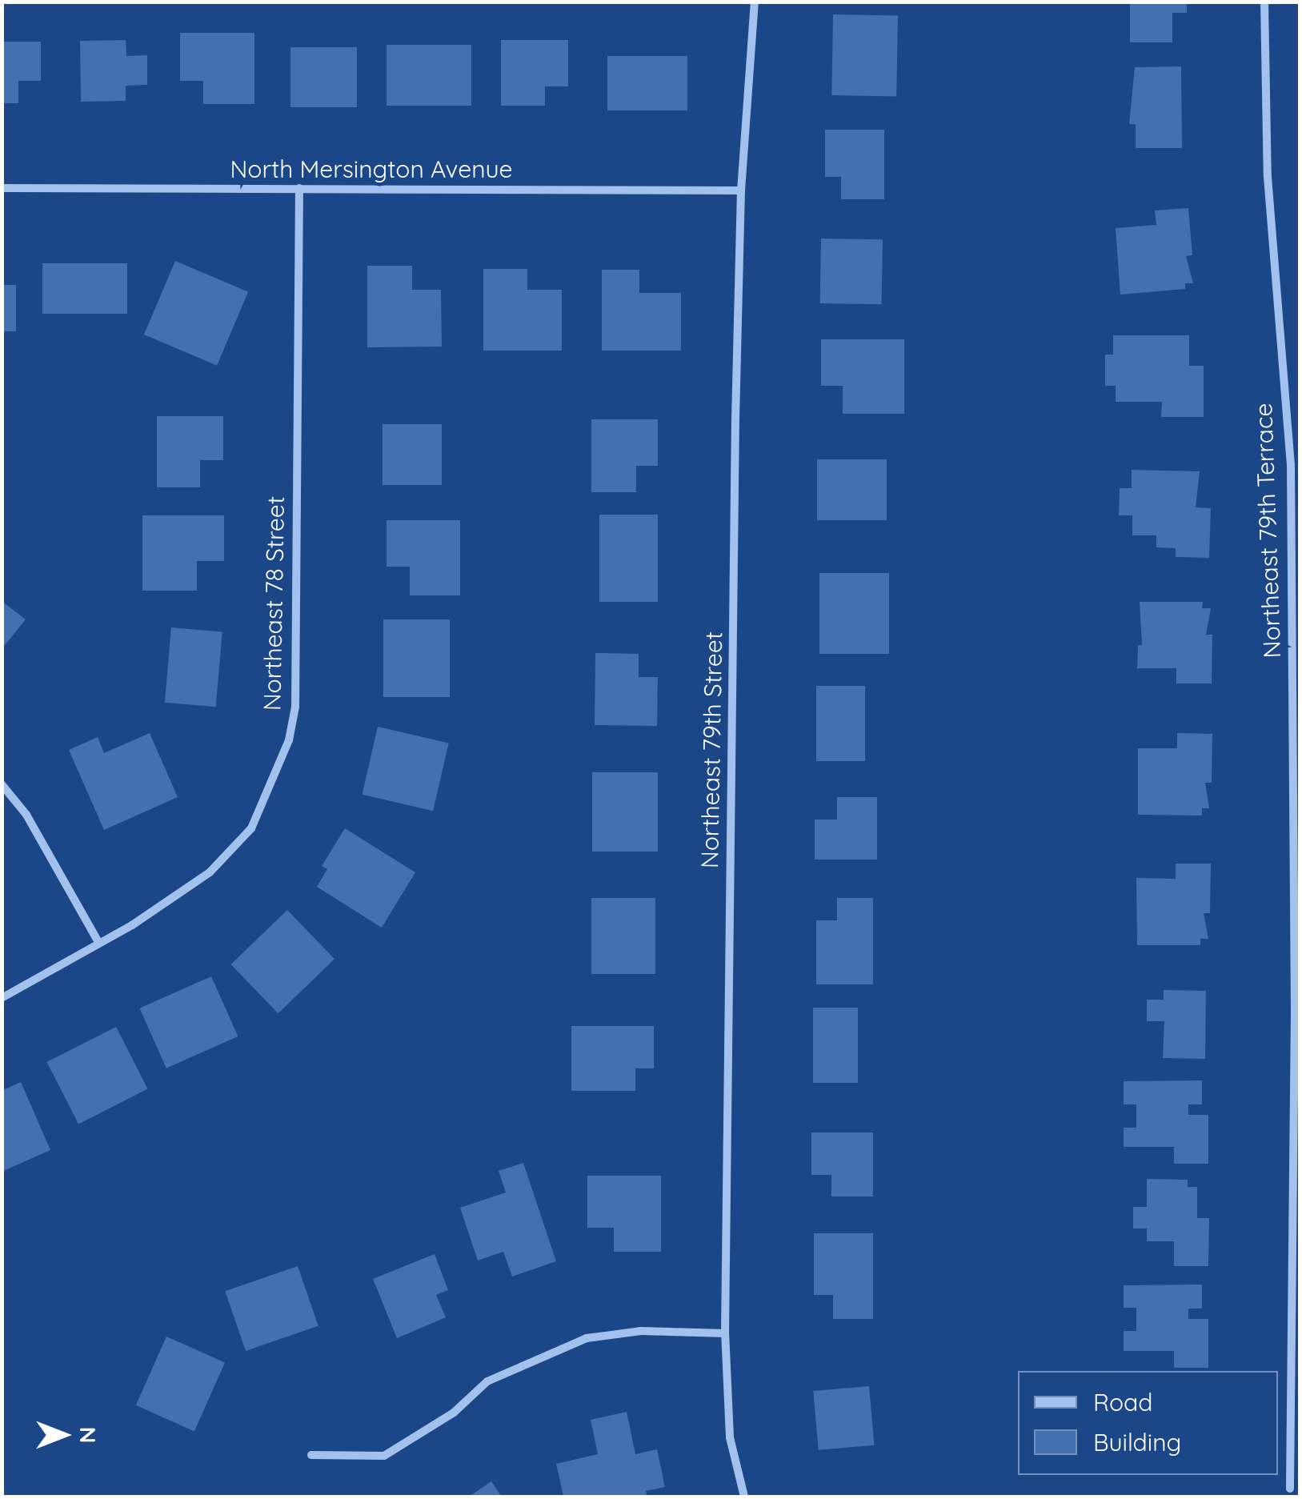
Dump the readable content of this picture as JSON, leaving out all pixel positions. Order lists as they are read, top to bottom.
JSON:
{
  "streets": {
    "street": [
      "North Mersington Avenue",
      "Northeast 79th Terrace",
      "Northeast 78 Street",
      "Northeast 79th Street"
    ]
  },
  "crossings": [
    ["North Mersington Avenue", "Northeast 78 Street"],
    ["North Mersington Avenue", "Northeast 79th Street"]
  ],
  "legend": ["Road", "Building"],
  "north": "right"
}
